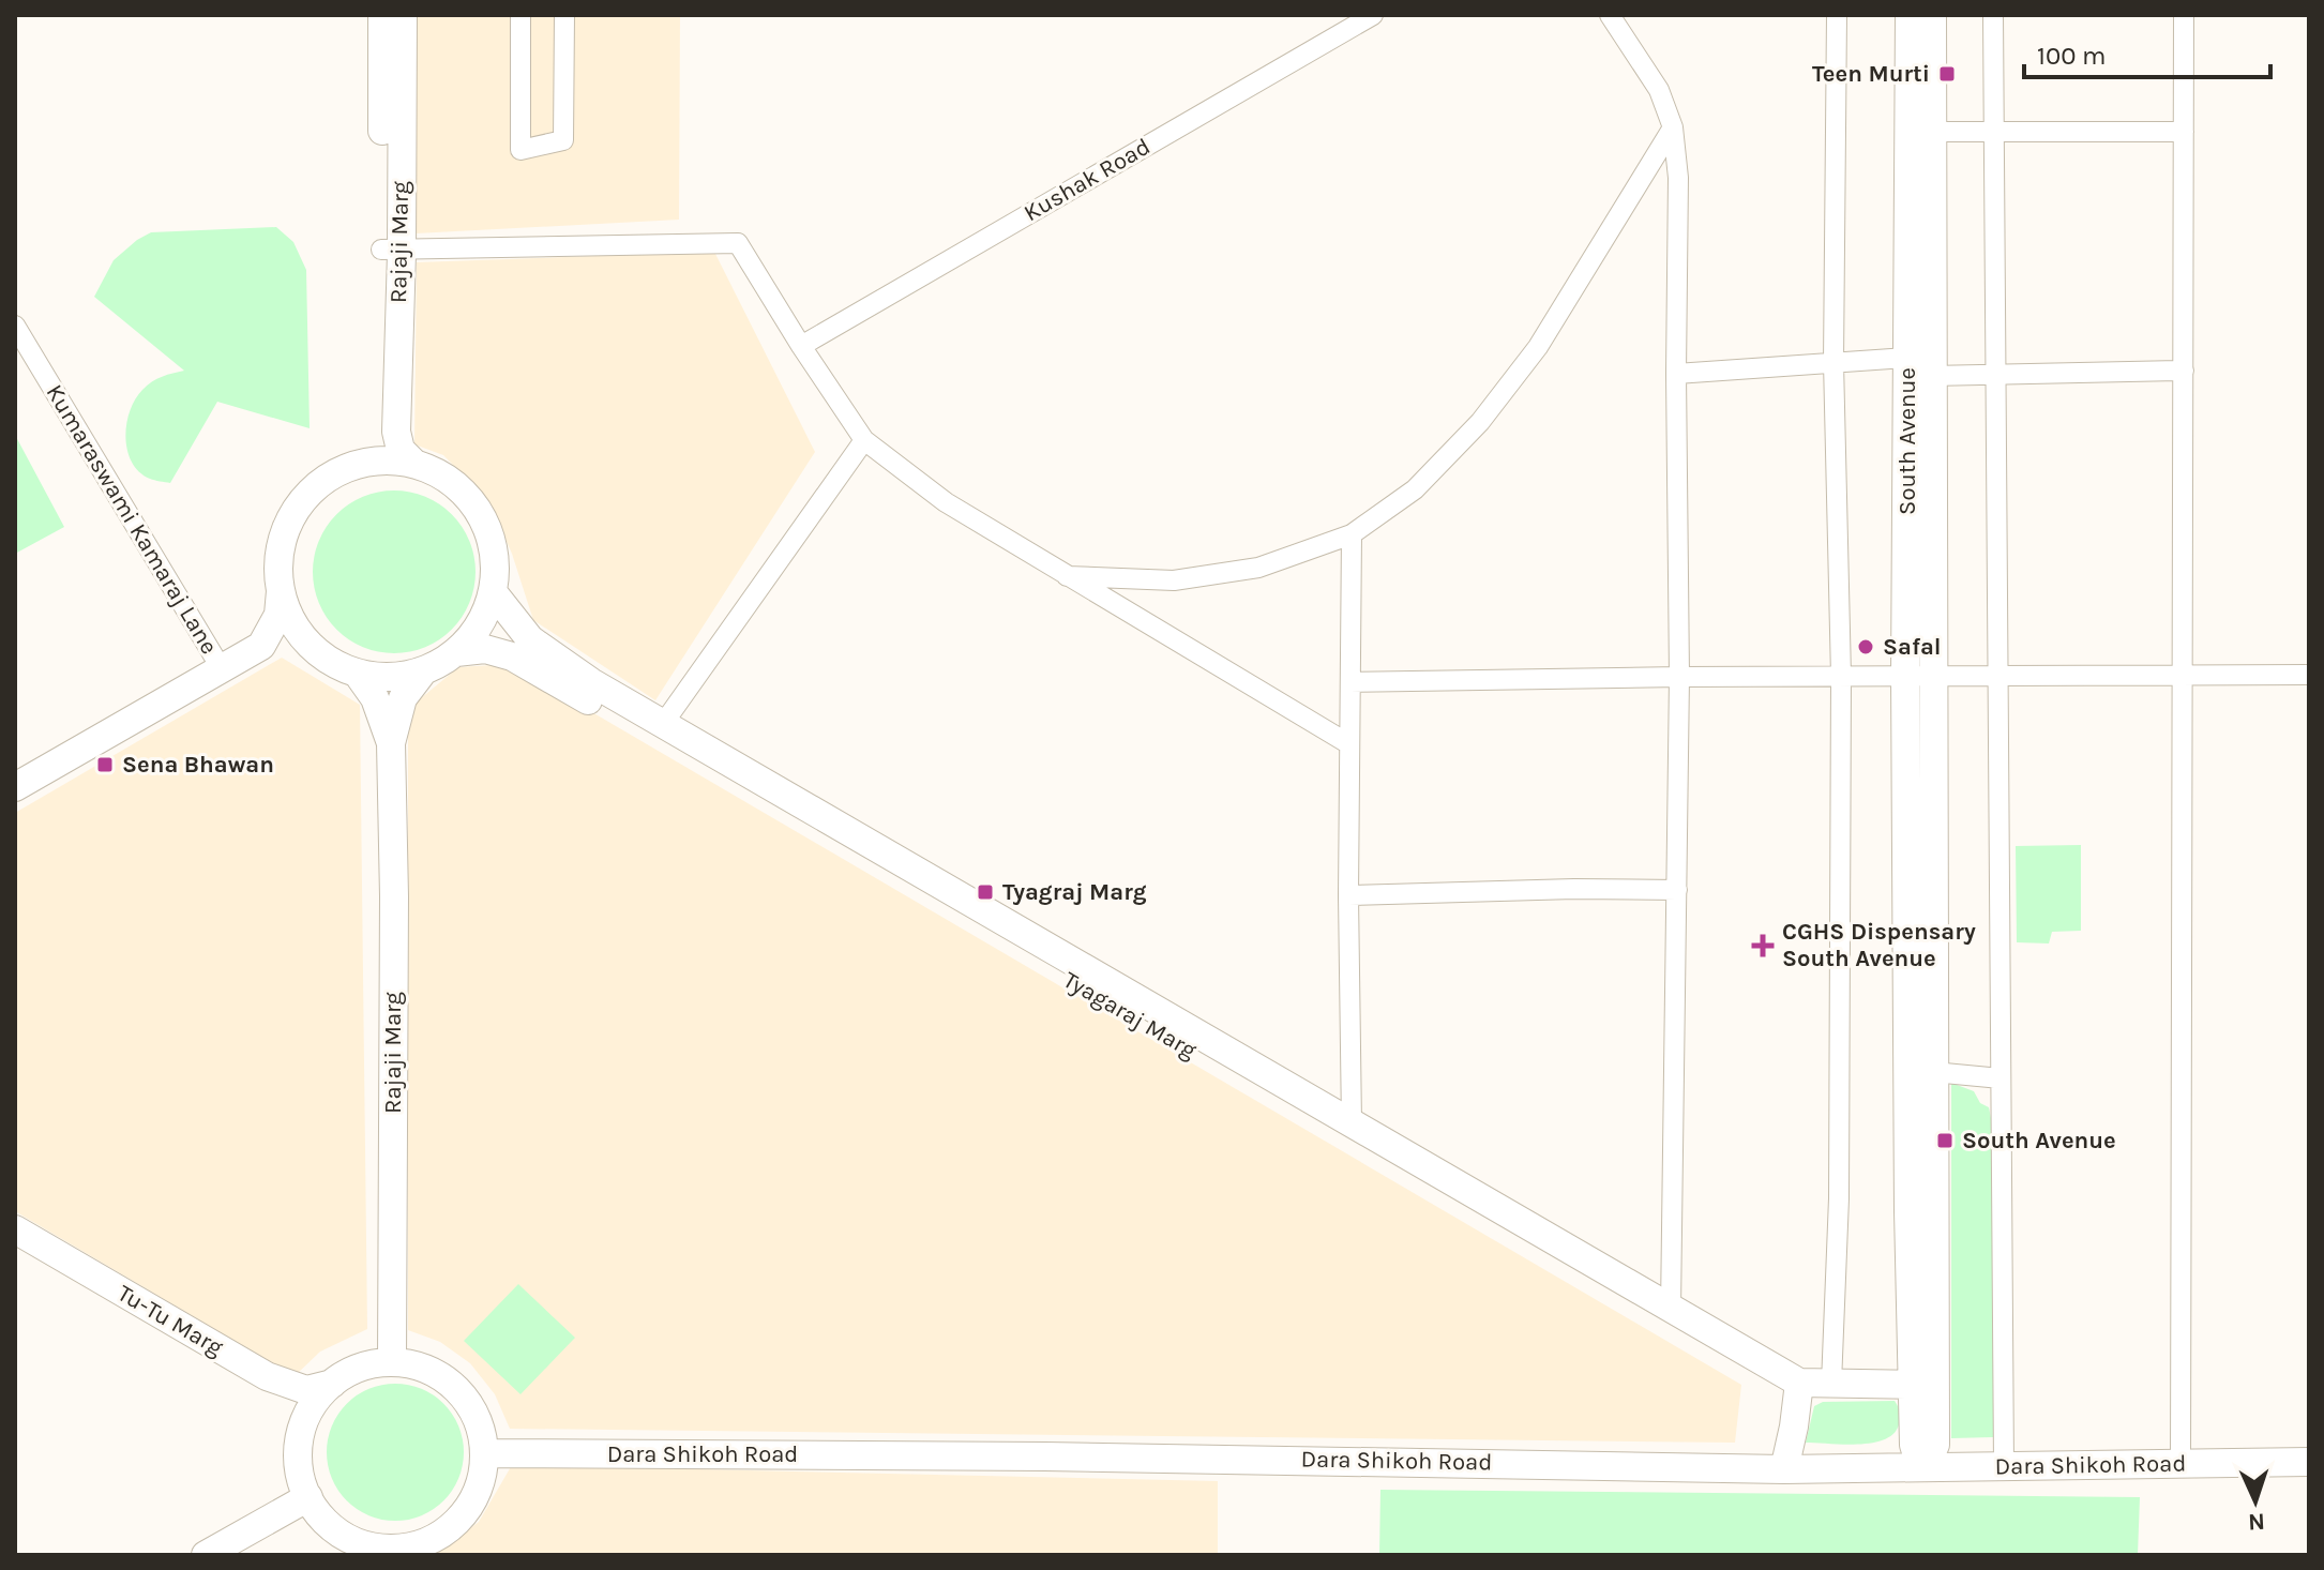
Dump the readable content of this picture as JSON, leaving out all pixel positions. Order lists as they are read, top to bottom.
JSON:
{
  "streets": {
    "main road": [
      "Rajaji Marg",
      "South Avenue",
      "Tyagaraj Marg",
      "Tu-Tu Marg",
      "Dara Shikoh Road"
    ],
    "street": ["Kushak Road", "Kumaraswami Kamaraj Lane"]
  },
  "crossings": [
    ["Rajaji Marg", "Tyagaraj Marg"],
    ["Rajaji Marg", "Tu-Tu Marg"],
    ["Rajaji Marg", "Dara Shikoh Road"],
    ["South Avenue", "Tyagaraj Marg"],
    ["South Avenue", "Dara Shikoh Road"],
    ["Tu-Tu Marg", "Dara Shikoh Road"]
  ],
  "places": {
    "transit": [
      "Teen Murti",
      "Sena Bhawan",
      "Tyagraj Marg",
      "South Avenue"
    ],
    "other": ["Safal"],
    "health": ["CGHS Dispensary South Avenue"]
  },
  "scale_bar": "100 m",
  "north": "bottom"
}
